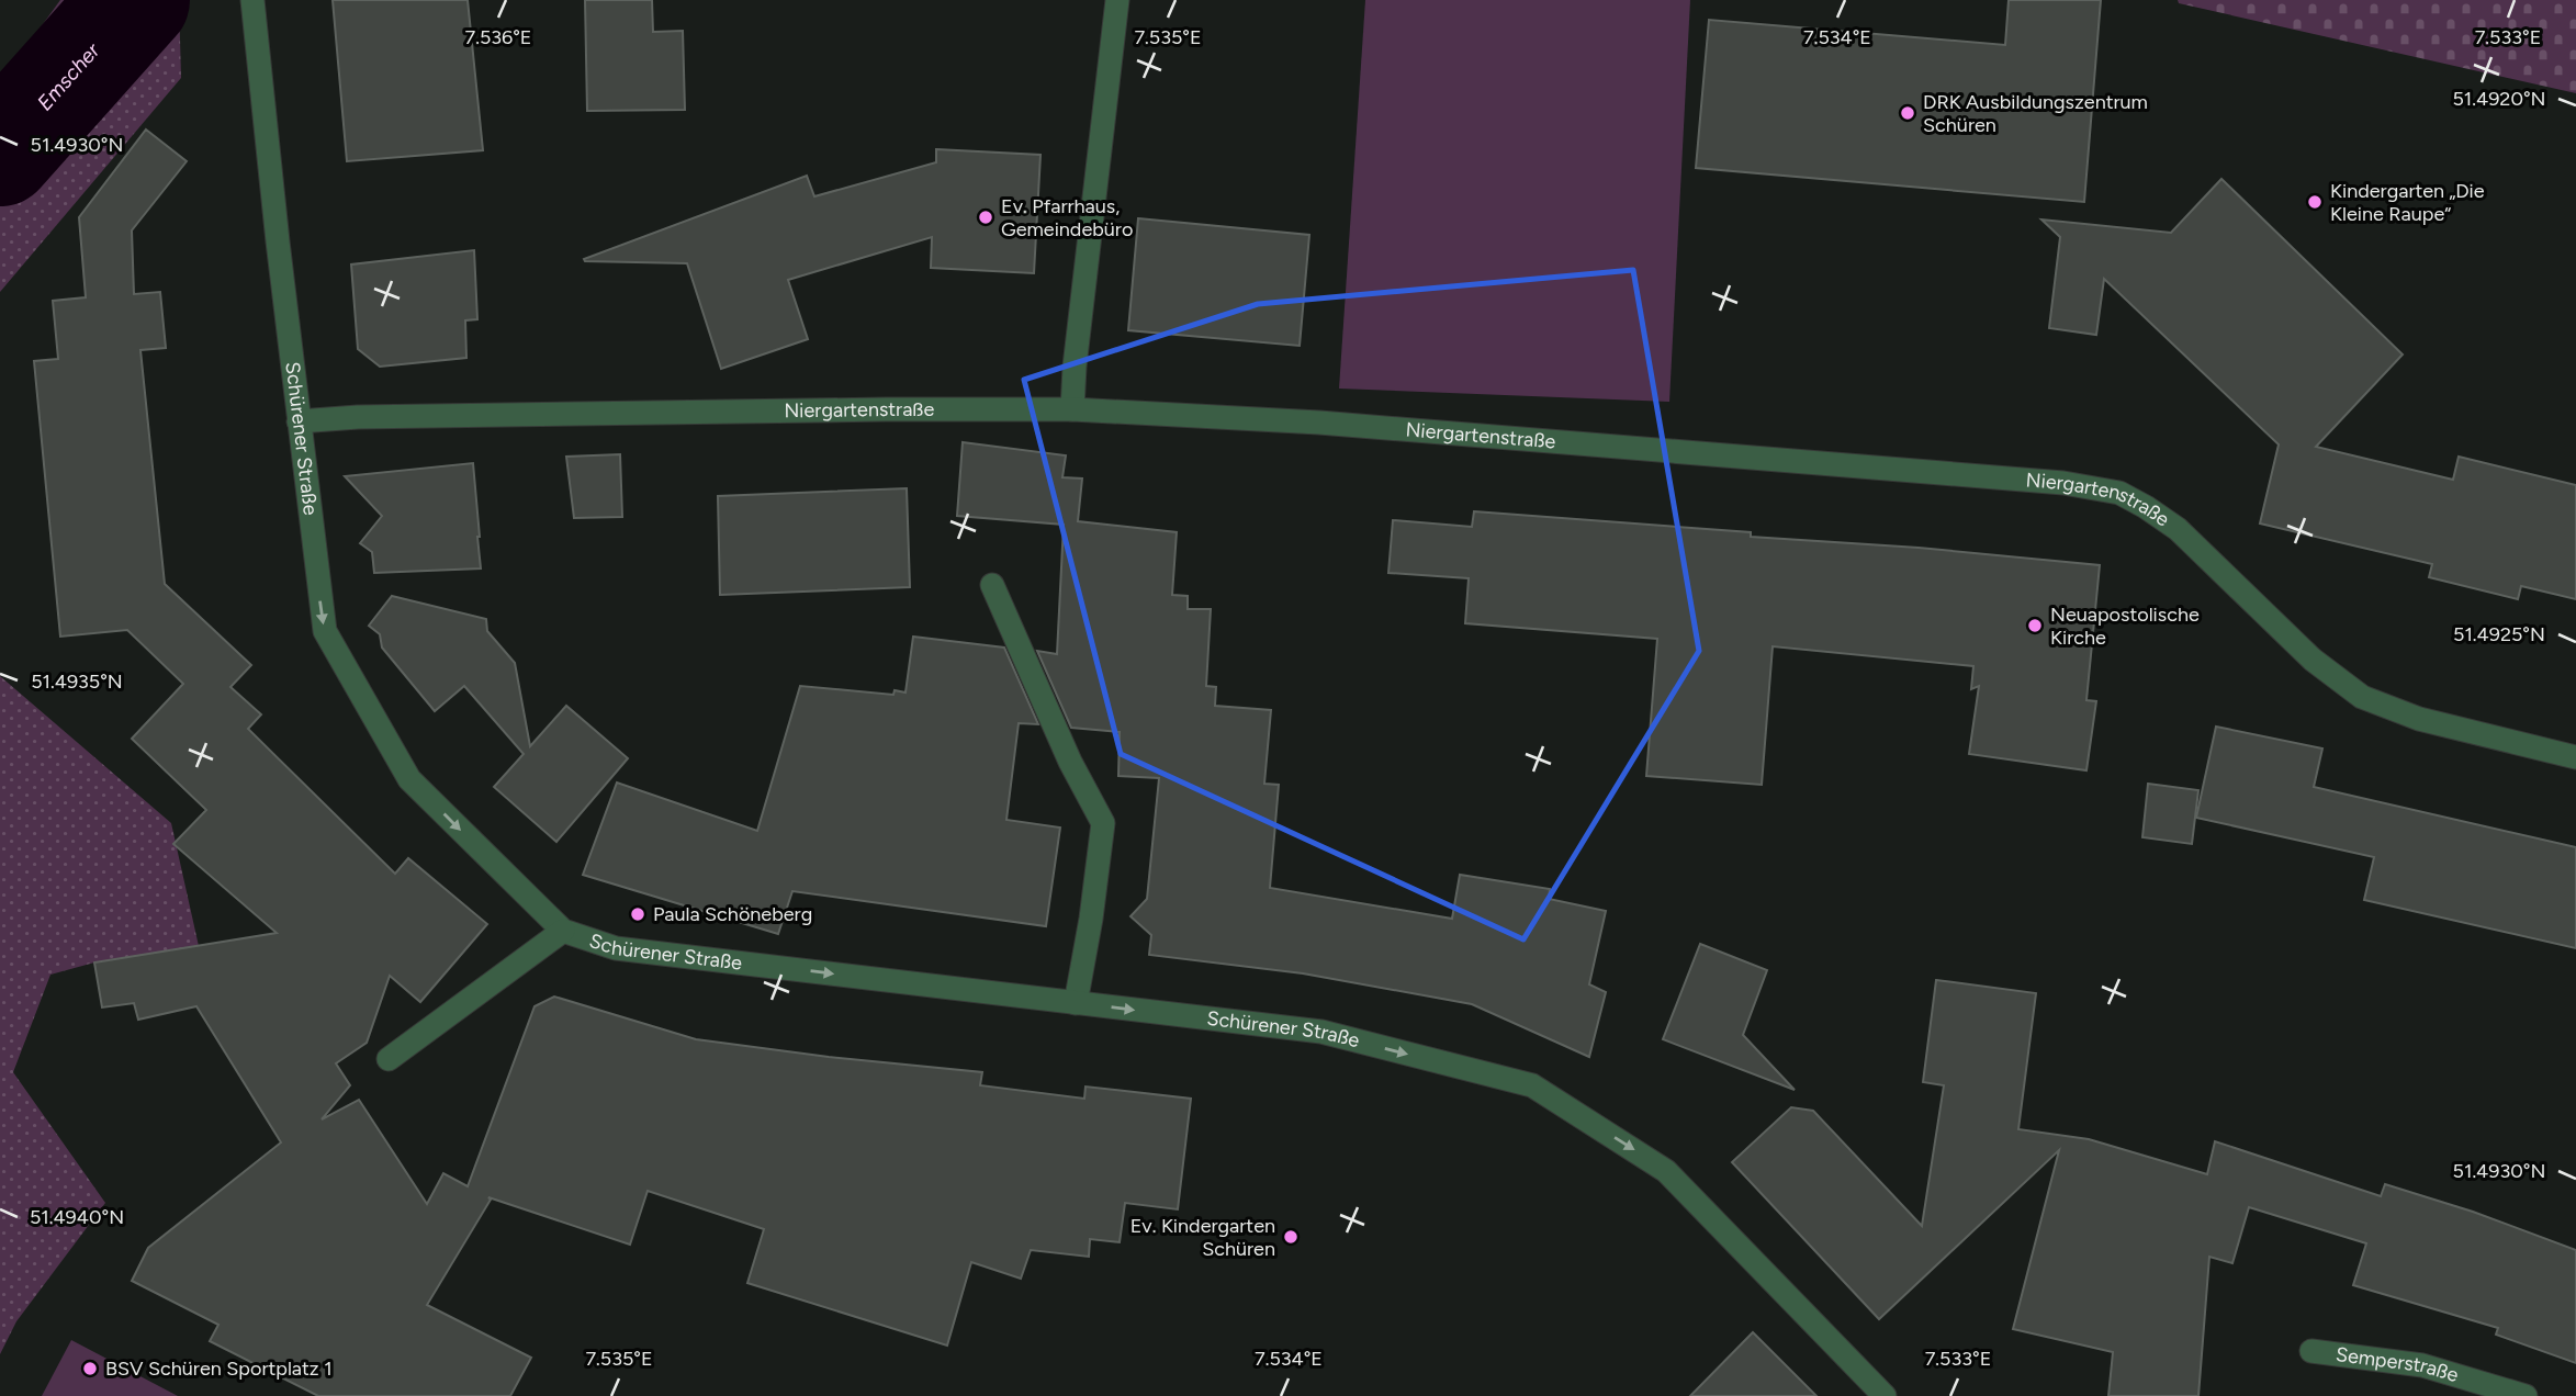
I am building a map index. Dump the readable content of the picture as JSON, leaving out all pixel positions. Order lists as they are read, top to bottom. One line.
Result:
{"streets":{"street":["Niergartenstraße","Schürener Straße","Semperstraße"]},"crossings":[["Niergartenstraße","Schürener Straße"]],"one_way":["Schürener Straße"],"water":["Emscher"],"places":["DRK Ausbildungszentrum Schüren","Kindergarten „Die Kleine Raupe“","Ev. Pfarrhaus, Gemeindebüro","Neuapostolische Kirche","Paula Schöneberg","Ev. Kindergarten Schüren","BSV Schüren Sportplatz 1"],"coordinates":["7.536°E","7.535°E","7.534°E","7.533°E","51.4920°N","51.4930°N","51.4925°N","51.4935°N","51.4940°N"]}
